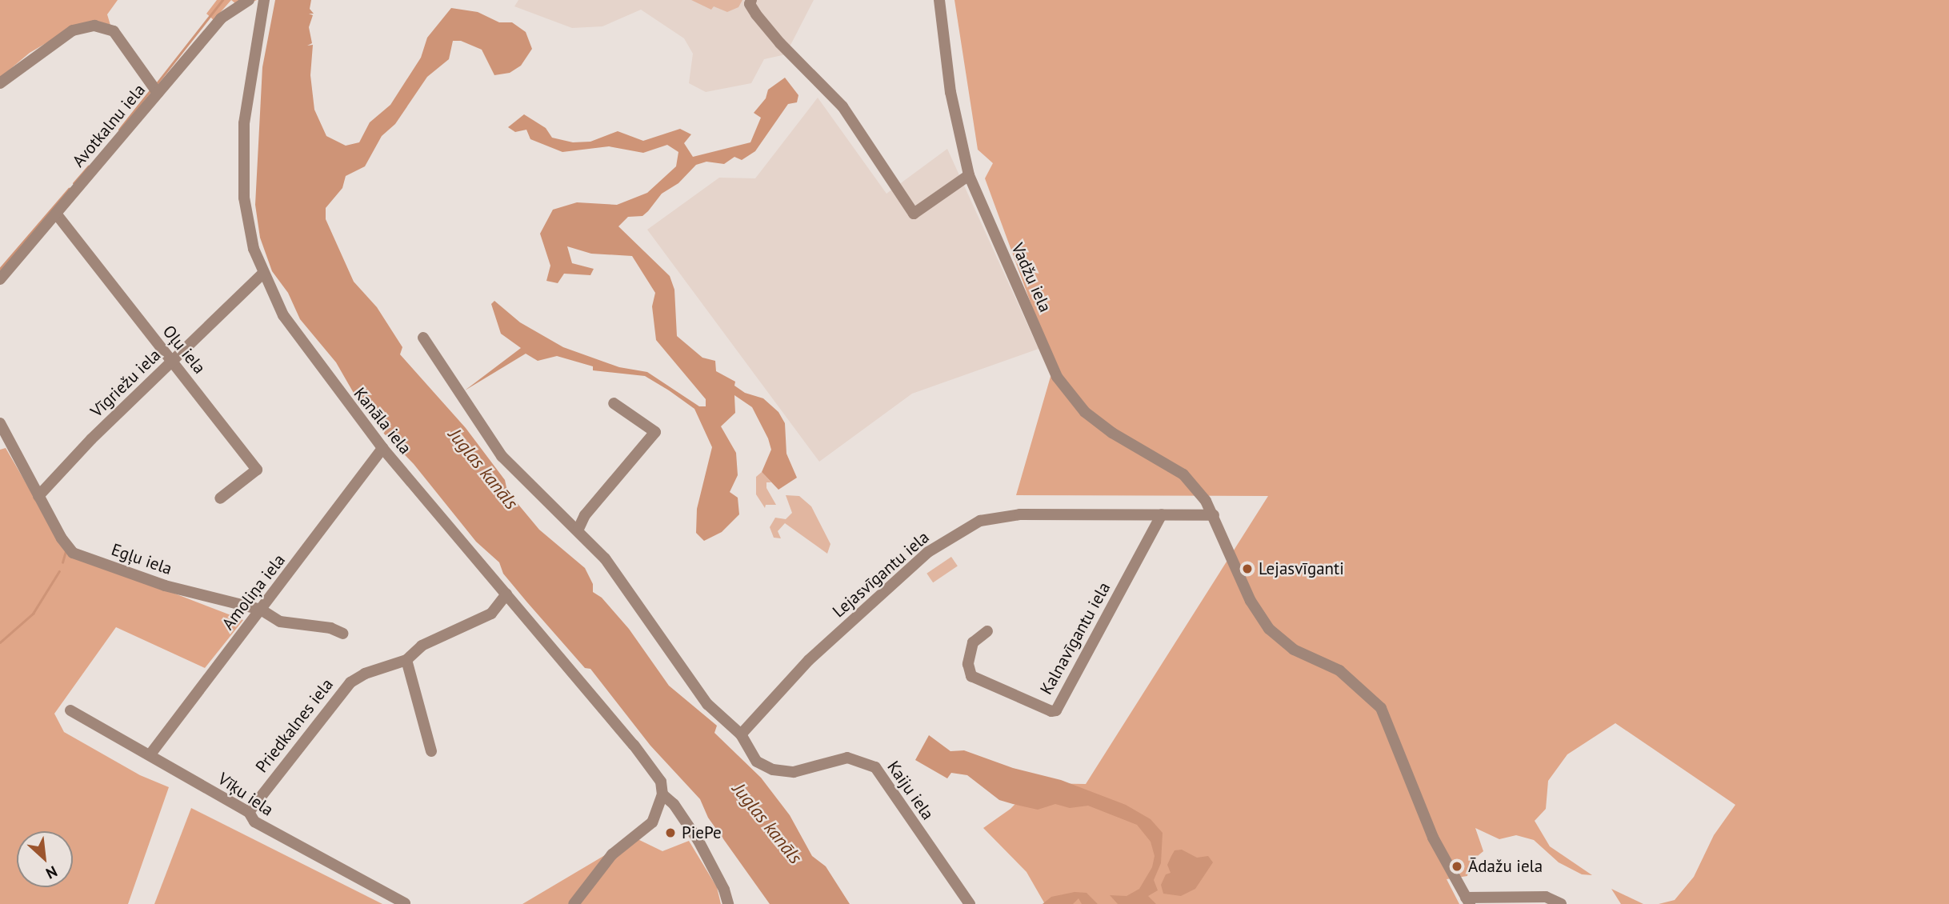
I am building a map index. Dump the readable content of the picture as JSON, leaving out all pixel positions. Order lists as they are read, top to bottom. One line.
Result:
{"streets":{"street":["Avotkalnu iela","Vadžu iela","Oļu iela","Vīgriežu iela","Kanāla iela","Egļu iela","Lejasvīgantu iela","Amoliņa iela","Kalnavīgantu iela","Priedkalnes iela","Kaiju iela","Vīķu iela"]},"crossings":[["Avotkalnu iela","Oļu iela"],["Vadžu iela","Lejasvīgantu iela"],["Oļu iela","Vīgriežu iela"],["Vīgriežu iela","Kanāla iela"],["Vīgriežu iela","Egļu iela"],["Kanāla iela","Amoliņa iela"],["Egļu iela","Amoliņa iela"],["Lejasvīgantu iela","Kalnavīgantu iela"],["Lejasvīgantu iela","Kaiju iela"],["Amoliņa iela","Vīķu iela"],["Priedkalnes iela","Vīķu iela"]],"water":["Juglas kanāls"],"places":["Lejasvīganti","PiePe","Ādažu iela"],"north":"bottom right"}
